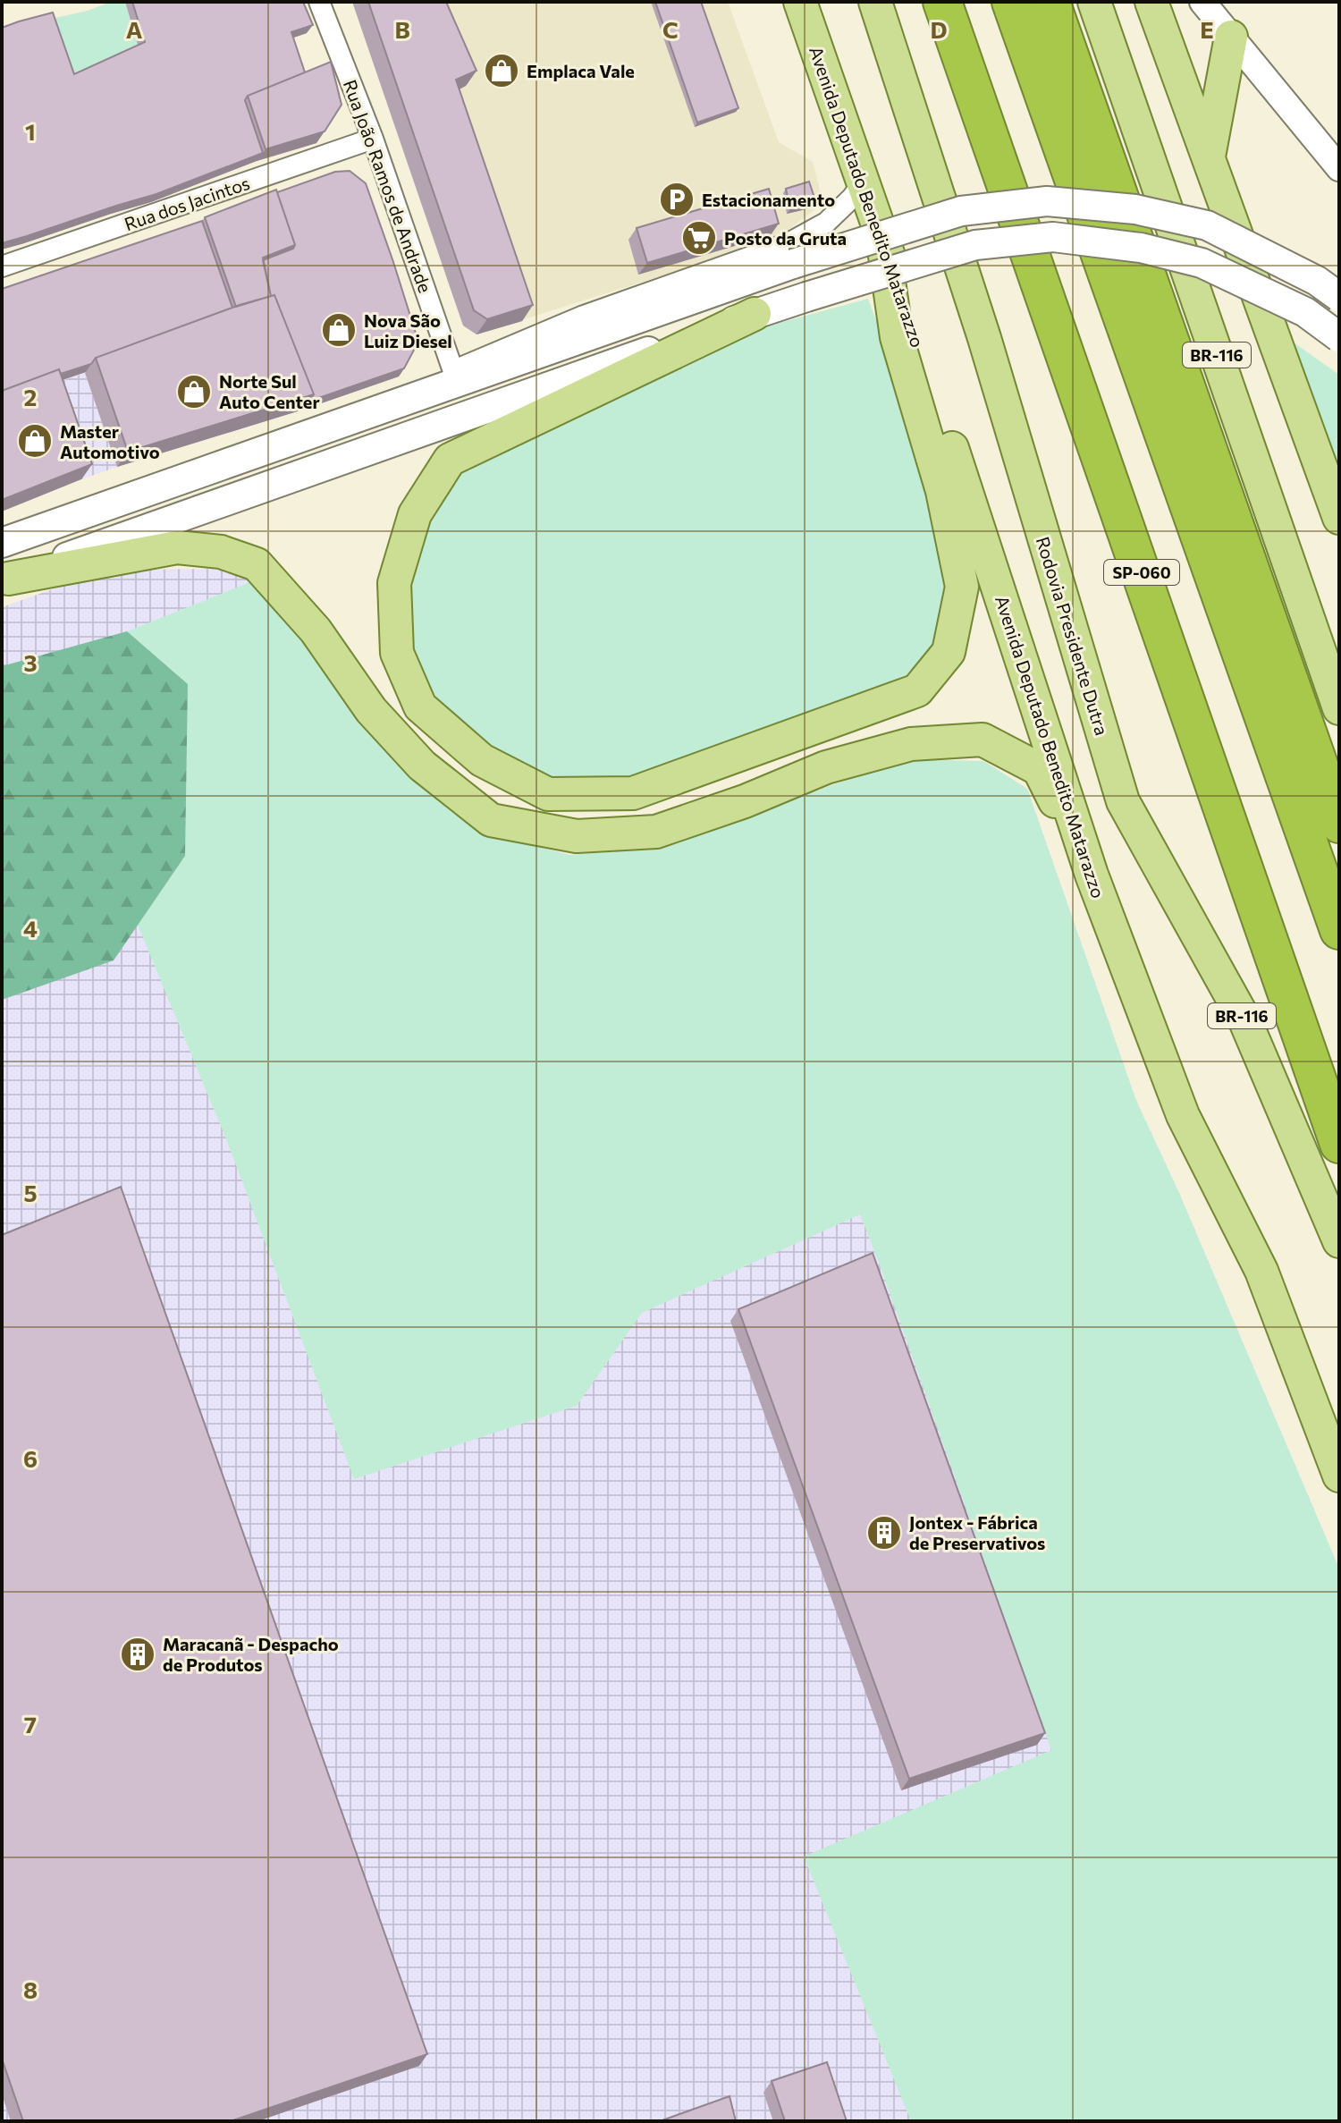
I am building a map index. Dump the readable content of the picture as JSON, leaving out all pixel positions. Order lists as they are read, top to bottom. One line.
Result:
{"streets":{"highway":["SP-060"],"main road":["Avenida Deputado Benedito Matarazzo","BR-116","Rodovia Presidente Dutra"],"street":["Rua João Ramos de Andrade","Rua dos Jacintos"]},"crossings":[["Rua João Ramos de Andrade","Rua dos Jacintos"]],"places":{"shop":["Emplaca Vale","Nova São Luiz Diesel","Norte Sul Auto Center","Master Automotivo"],"parking":["Estacionamento"],"supermarket":["Posto da Gruta"],"building":["Jontex - Fábrica de Preservativos","Maracanã - Despacho de Produtos"]},"grid":{"columns":["A","B","C","D","E"],"rows":["1","2","3","4","5","6","7","8"]}}
